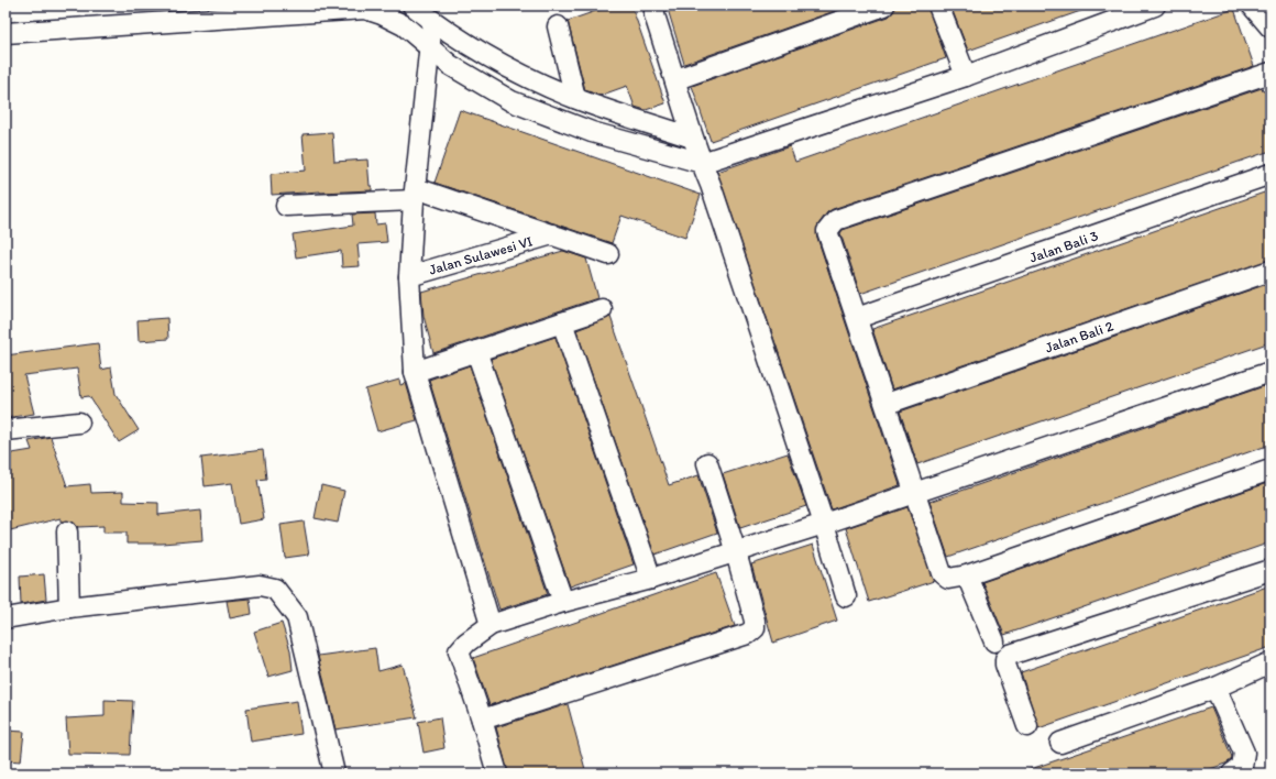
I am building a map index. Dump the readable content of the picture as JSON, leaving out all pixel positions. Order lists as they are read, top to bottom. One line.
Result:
{"streets":{"street":["Jalan Bali 3","Jalan Sulawesi VI","Jalan Bali 2"]}}
